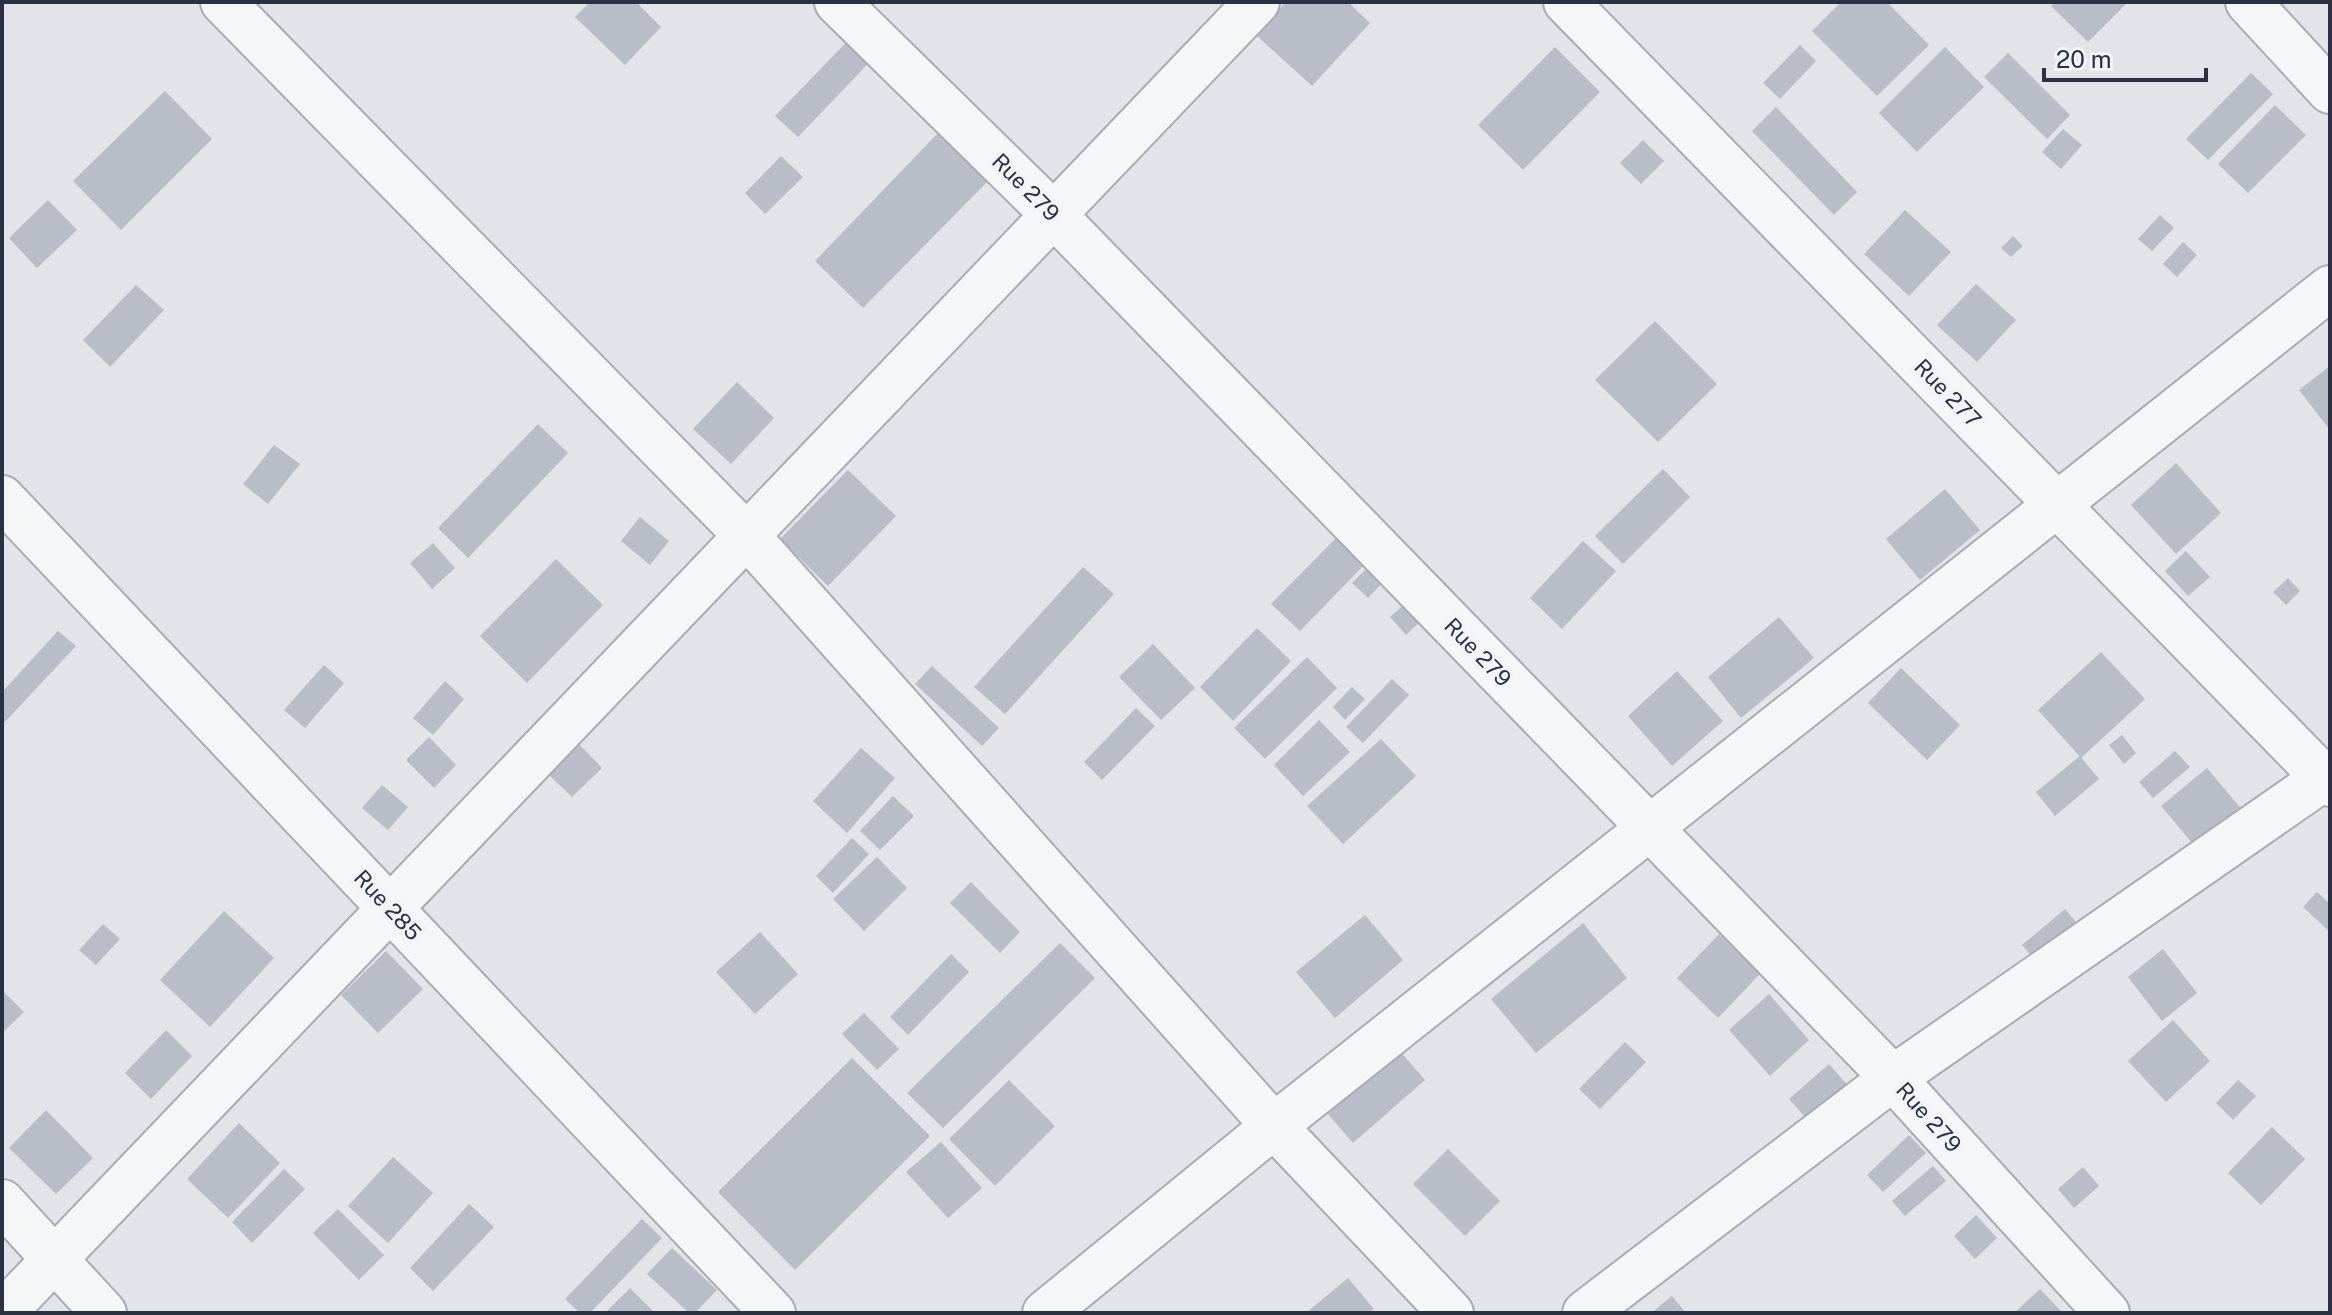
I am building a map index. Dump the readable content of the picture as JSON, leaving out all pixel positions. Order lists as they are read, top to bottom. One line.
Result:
{"streets":{"street":["Rue 279","Rue 277","Rue 285"]},"scale_bar":"20 m"}
